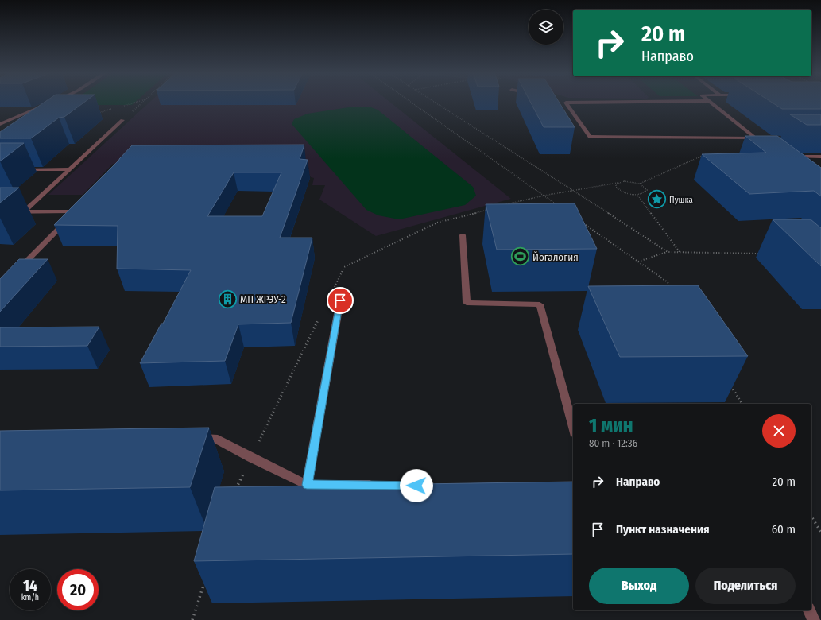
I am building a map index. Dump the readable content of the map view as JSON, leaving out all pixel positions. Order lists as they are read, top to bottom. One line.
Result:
{"places":{"place":["Пушка"],"sports":["Йогалогия"],"building":["МП ЖРЭУ-2"]},"page":{"turn":["20 m","Направо"],"heading":["1 мин","80 m · 12:36"],"list":[{"name":"Направо","value":"20 m"},{"name":"Пункт назначения","value":"60 m"}],"buttons":["Выход","Поделиться"],"speed":"14 km/h","limit":"20"}}
